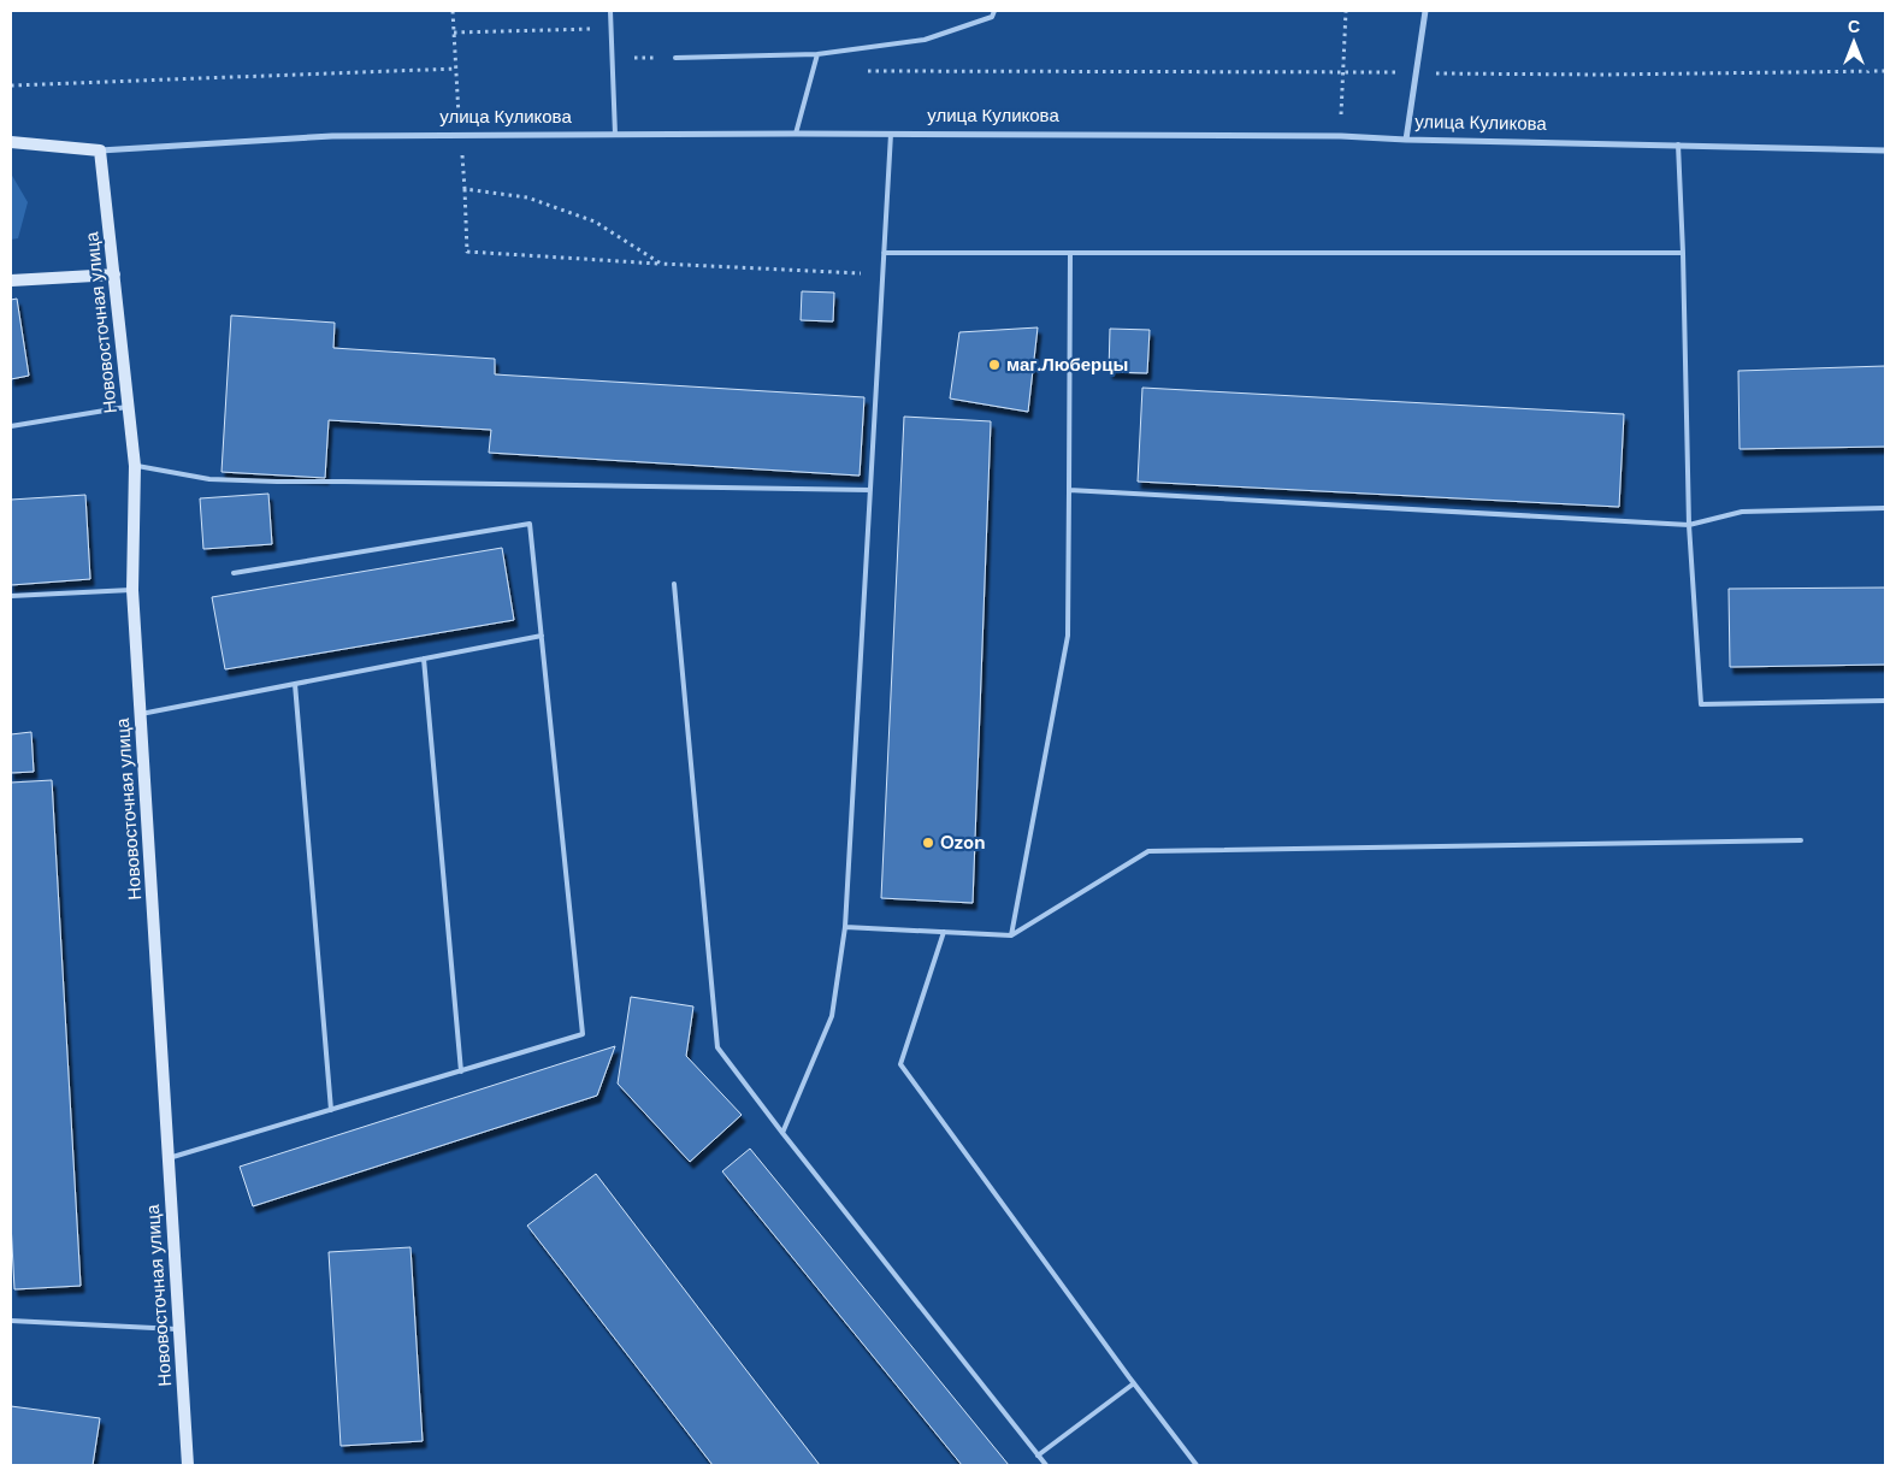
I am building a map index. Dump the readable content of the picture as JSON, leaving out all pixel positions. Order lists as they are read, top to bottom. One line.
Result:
{"streets":{"main road":["Нововосточная улица"],"street":["улица Куликова"]},"crossings":[["улица Куликова","Нововосточная улица"]],"places":["маг.Люберцы","Ozon"],"north":"top"}
